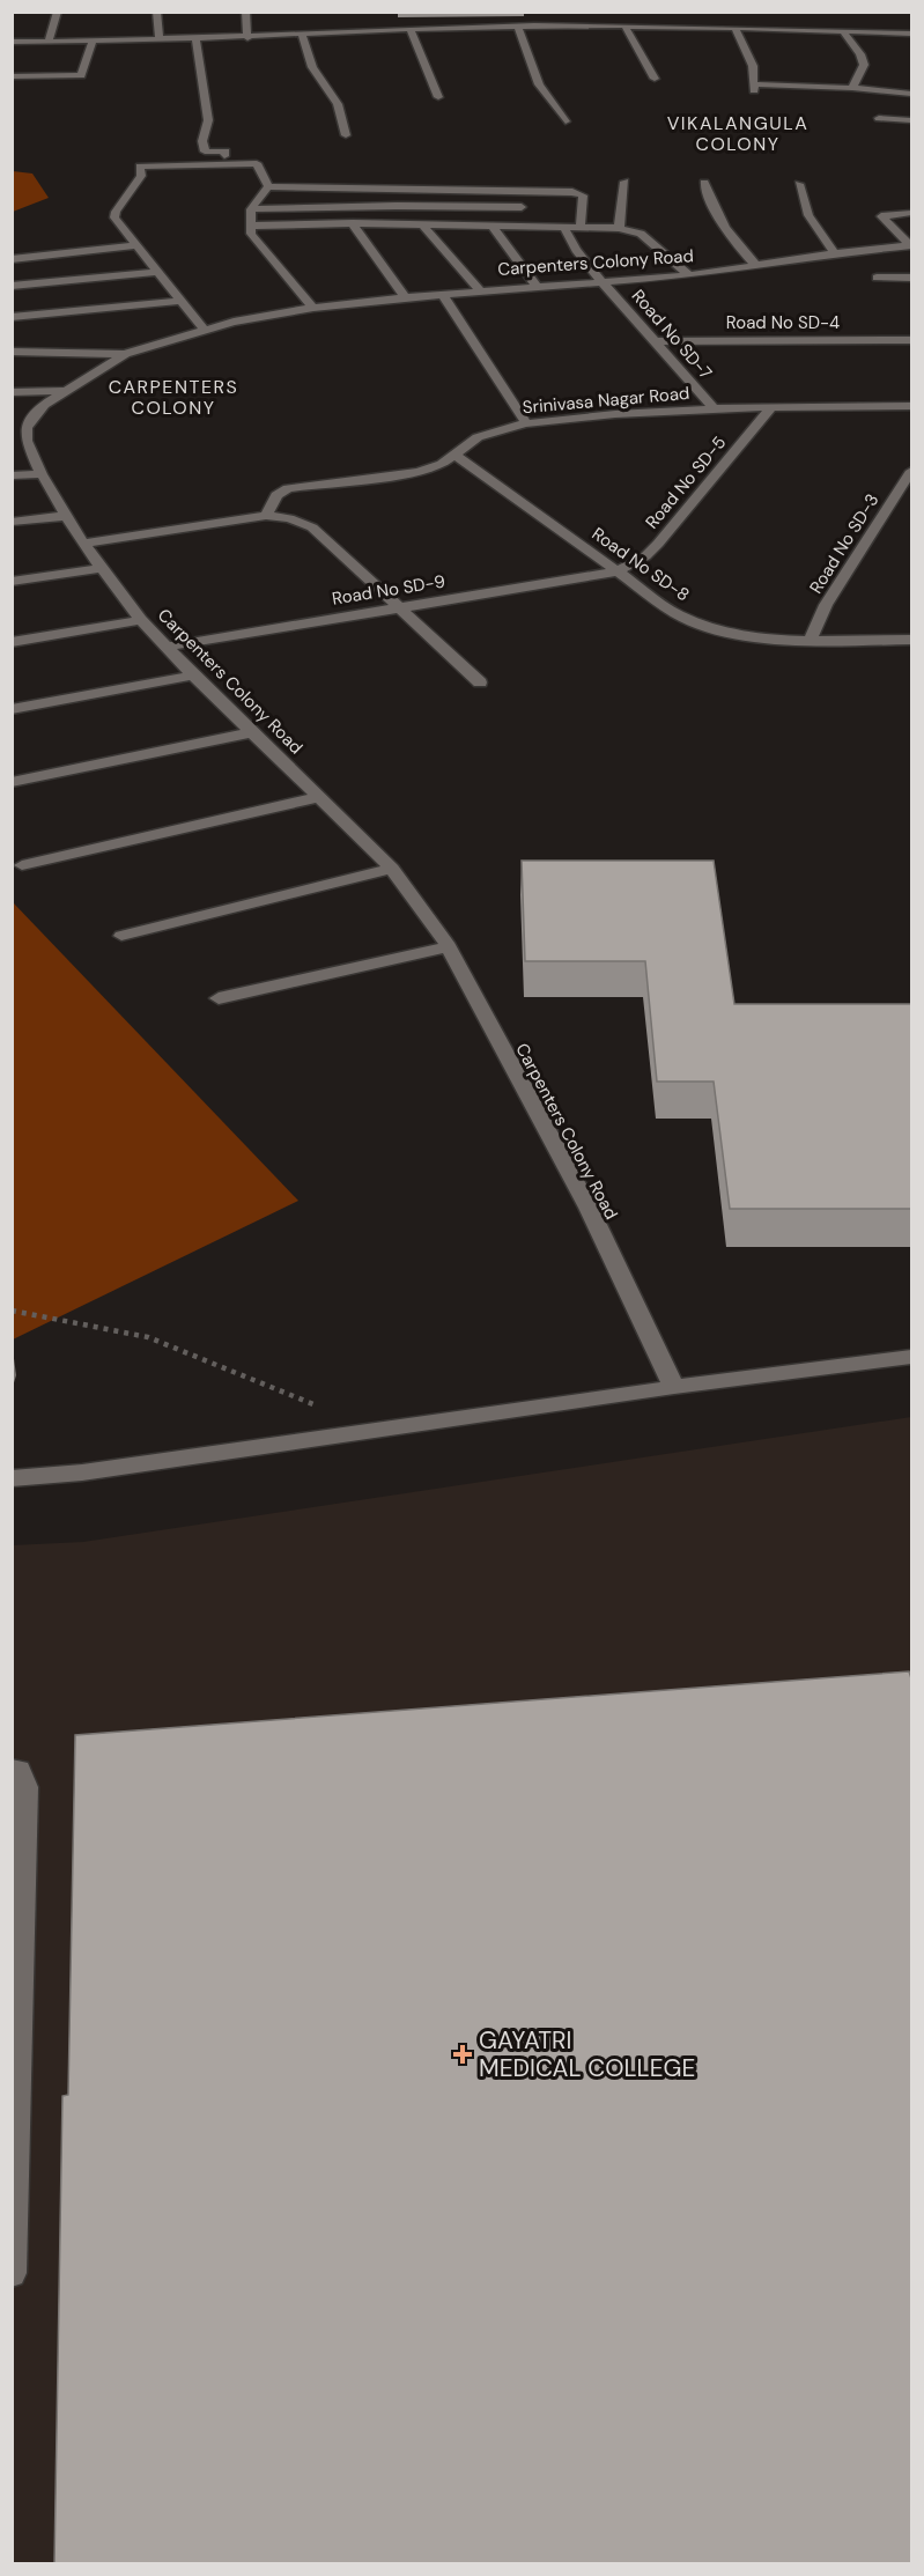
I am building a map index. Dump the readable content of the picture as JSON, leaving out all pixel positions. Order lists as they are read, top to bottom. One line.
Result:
{"streets":{"street":["Carpenters Colony Road","Road No SD-4","Road No SD-7","Srinivasa Nagar Road","Road No SD-5","Road No SD-3","Road No SD-8","Road No SD-9"]},"crossings":[["Carpenters Colony Road","Road No SD-7"],["Carpenters Colony Road","Road No SD-9"],["Road No SD-4","Road No SD-7"],["Road No SD-7","Srinivasa Nagar Road"],["Srinivasa Nagar Road","Road No SD-5"],["Srinivasa Nagar Road","Road No SD-8"],["Road No SD-5","Road No SD-8"],["Road No SD-5","Road No SD-9"],["Road No SD-3","Road No SD-8"],["Road No SD-8","Road No SD-9"]],"districts":["VIKALANGULA COLONY","CARPENTERS COLONY"],"places":{"health":["GAYATRI MEDICAL COLLEGE"]}}
